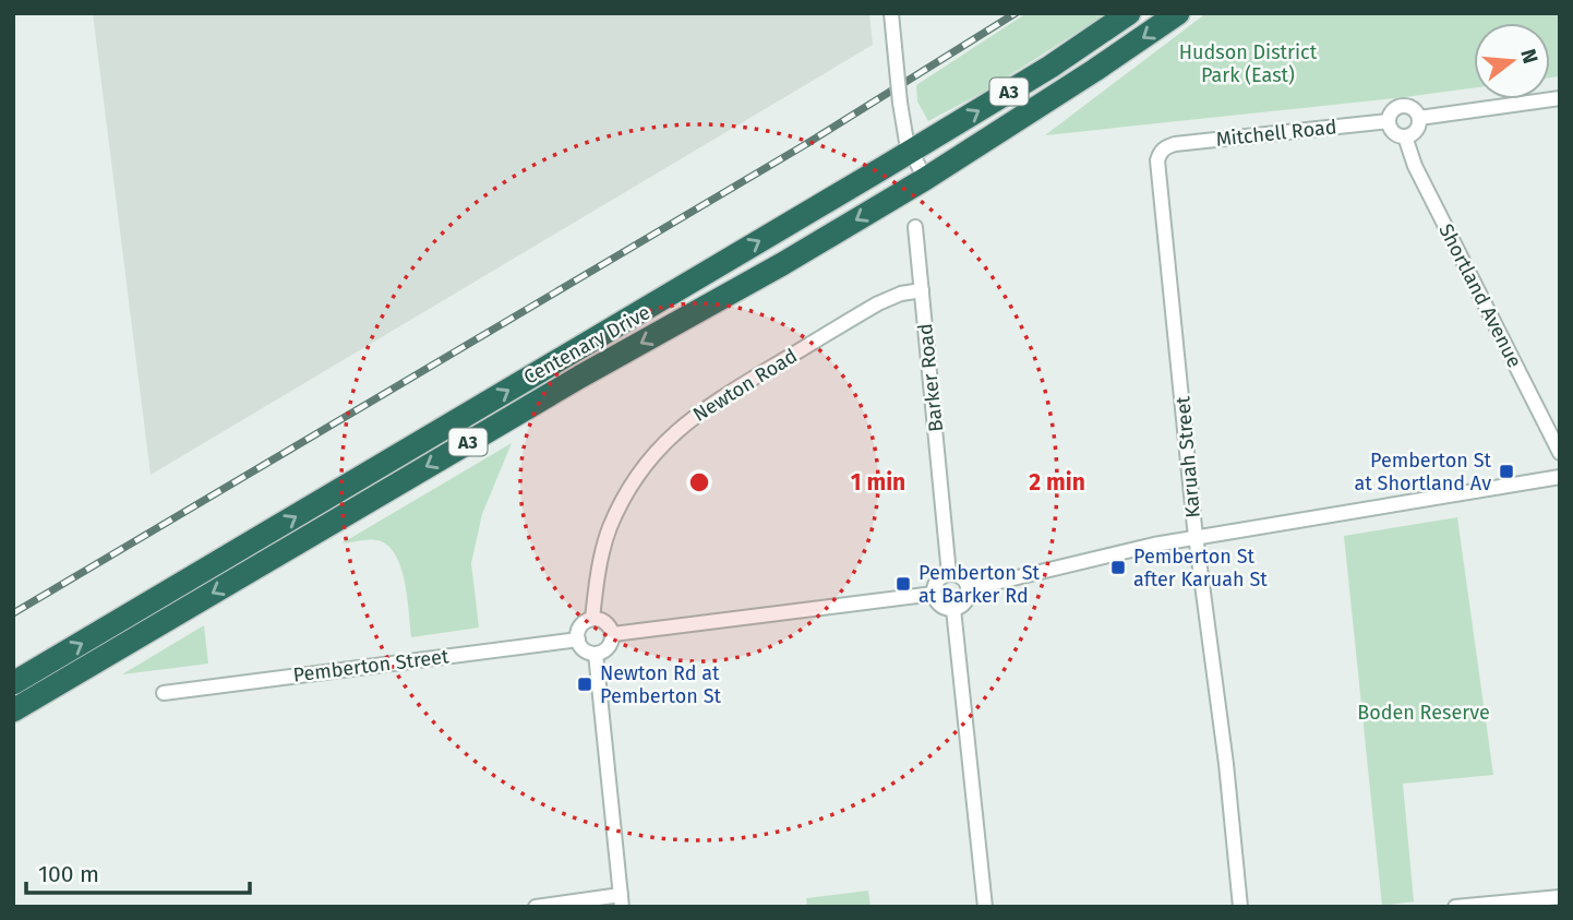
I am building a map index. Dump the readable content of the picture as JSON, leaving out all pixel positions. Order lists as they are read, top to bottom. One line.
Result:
{"streets":{"highway":["A3","Centenary Drive"],"street":["Mitchell Road","Shortland Avenue","Barker Road","Newton Road","Karuah Street","Pemberton Street"]},"crossings":[["Mitchell Road","Shortland Avenue"],["Mitchell Road","Karuah Street"],["Barker Road","Newton Road"],["Newton Road","Pemberton Street"]],"parks":["Hudson District Park (East)","Boden Reserve"],"places":{"transit":["Pemberton St at Shortland Av","Pemberton St after Karuah St","Pemberton St at Barker Rd","Newton Rd at Pemberton St"]},"scale_bar":"100 m","north":"right","rings":["1 min","2 min"]}
